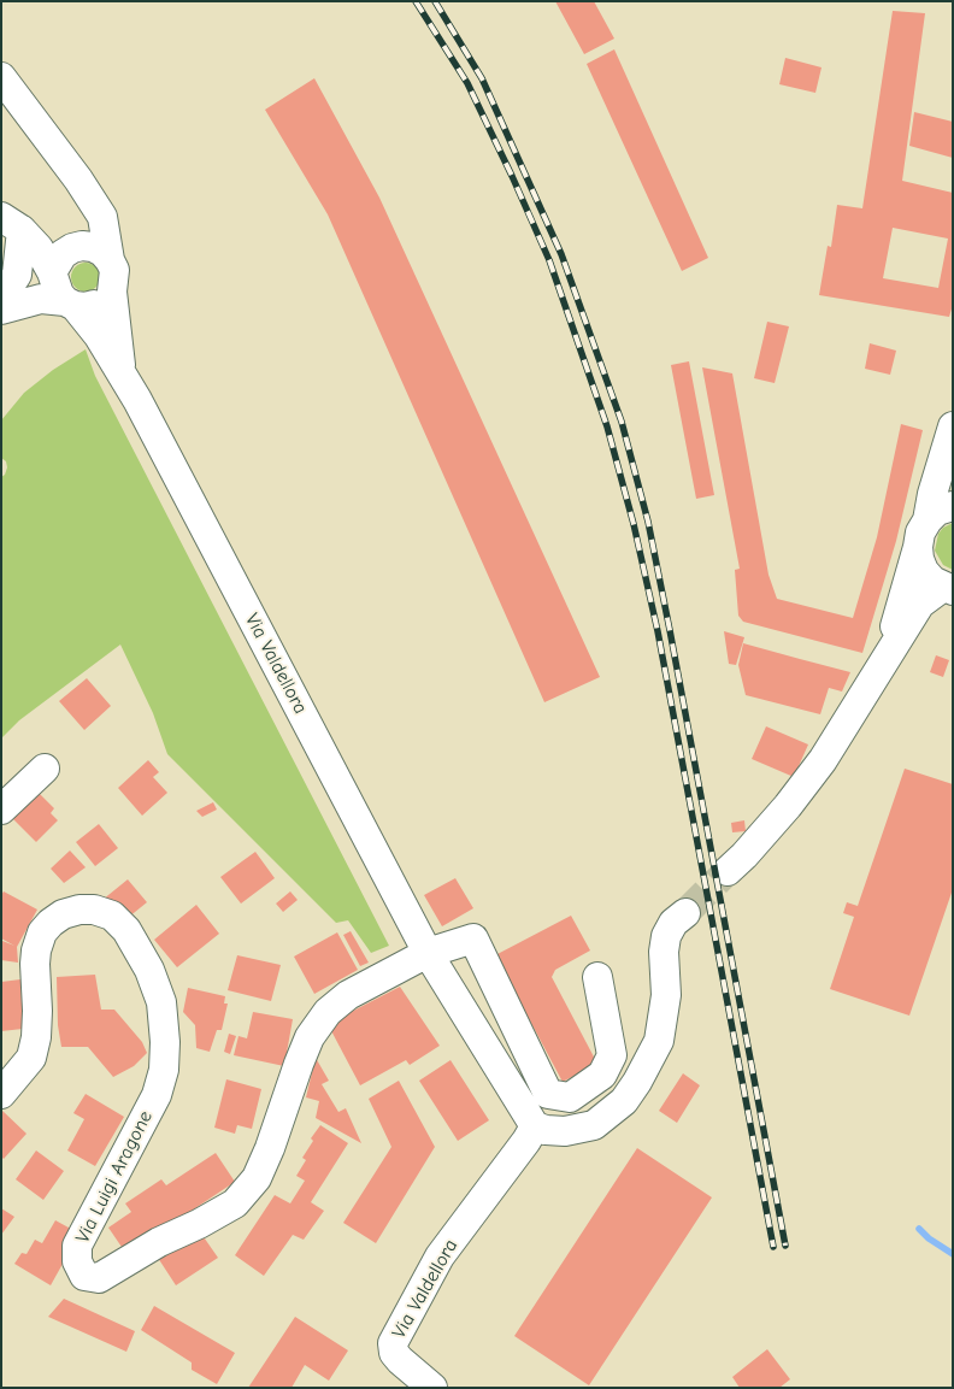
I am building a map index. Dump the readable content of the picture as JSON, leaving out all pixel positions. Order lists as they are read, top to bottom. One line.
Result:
{"streets":{"street":["Via Valdellora","Via Luigi Aragone"]},"crossings":[["Via Valdellora","Via Luigi Aragone"]]}
